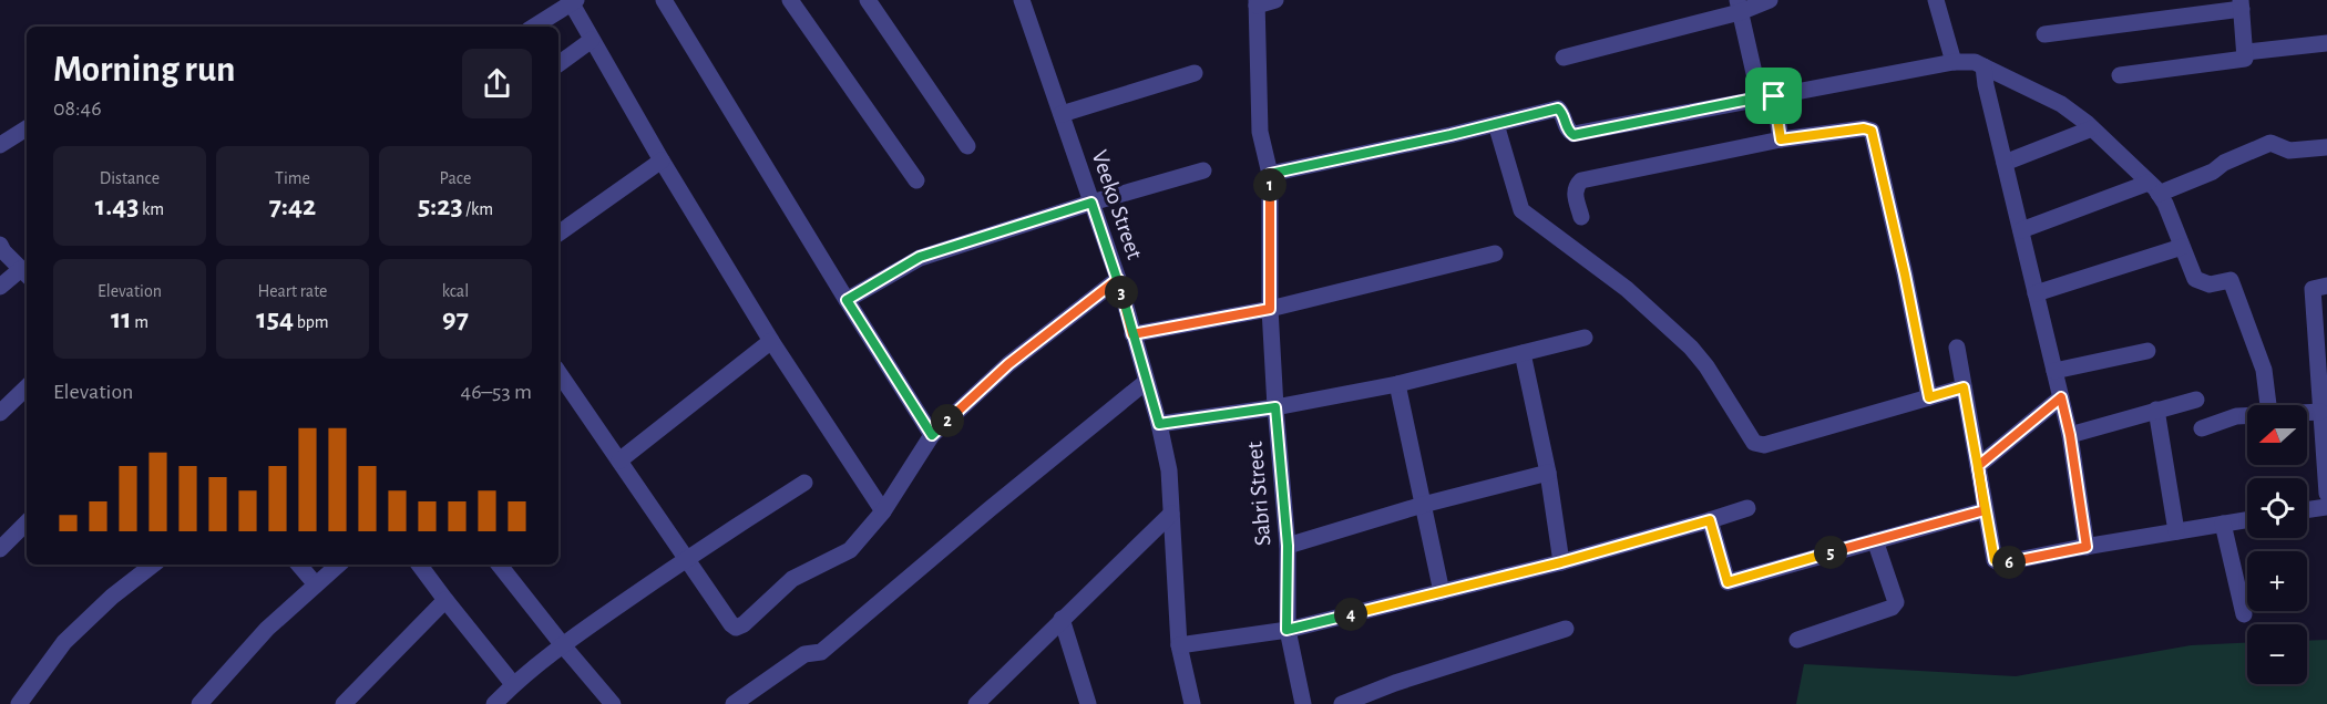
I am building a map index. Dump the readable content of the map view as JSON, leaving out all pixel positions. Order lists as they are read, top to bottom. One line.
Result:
{"streets":{"street":["Veeko Street","Sabri Street"]},"north":"left","page":{"heading":["Morning run","08:46"],"stats":[["Distance","1.43 km"],["Time","7:42"],["Pace","5:23 /km"],["Elevation","11 m"],["Heart rate","154 bpm"],["kcal","97"]],"pins":["1","3","2","5","6","4"],"chart":["Elevation","46–53 m"],"map_buttons":["+","−"]}}
